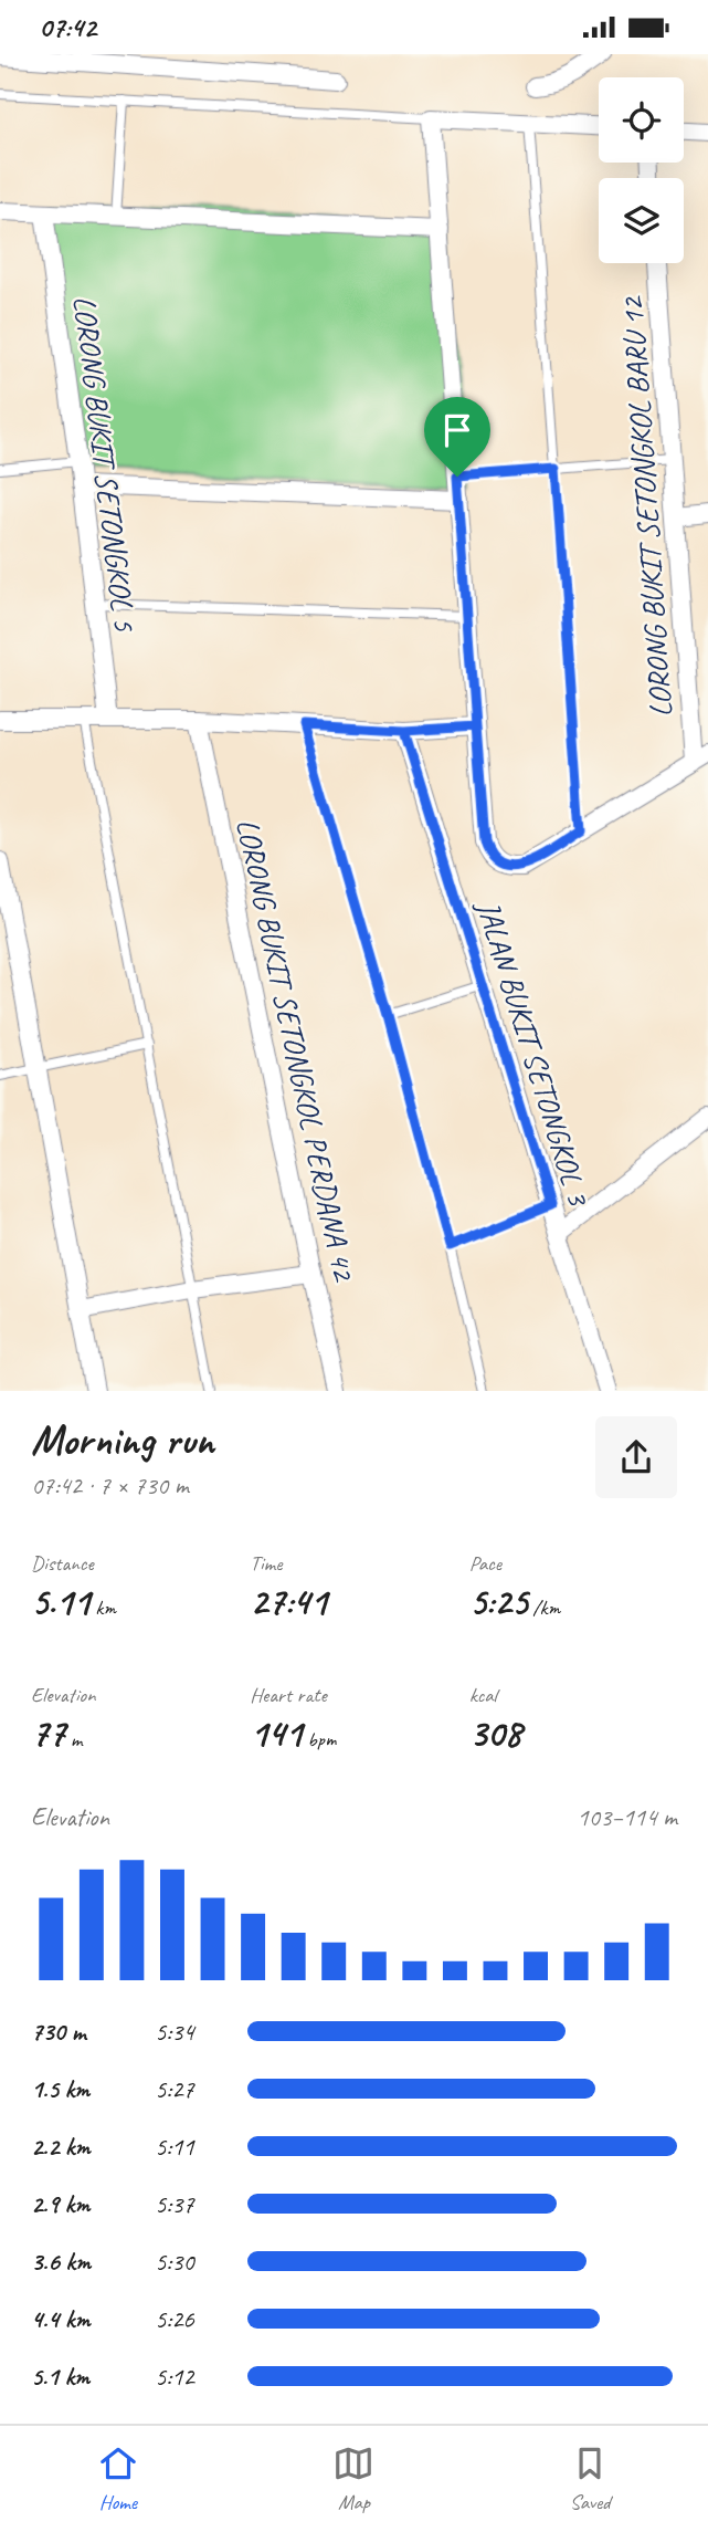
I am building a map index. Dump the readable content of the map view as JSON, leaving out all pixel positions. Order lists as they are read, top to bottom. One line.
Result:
{"streets":{"street":["LORONG BUKIT SETONGKOL 5","LORONG BUKIT SETONGKOL BARU 12","LORONG BUKIT SETONGKOL PERDANA 42","JALAN BUKIT SETONGKOL 3"]},"page":{"status":"07:42","heading":["Morning run","07:42 · 7 × 730 m"],"stats":[["Distance","5.11 km"],["Time","27:41"],["Pace","5:25 /km"],["Elevation","77 m"],["Heart rate","141 bpm"],["kcal","308"]],"chart":["Elevation","103–114 m"],"list":[{"name":"730 m","note":"5:34"},{"name":"1.5 km","note":"5:27"},{"name":"2.2 km","note":"5:11"},{"name":"2.9 km","note":"5:37"},{"name":"3.6 km","note":"5:30"},{"name":"4.4 km","note":"5:26"},{"name":"5.1 km","note":"5:12"}],"tabs":["Home","Map","Saved"]}}
